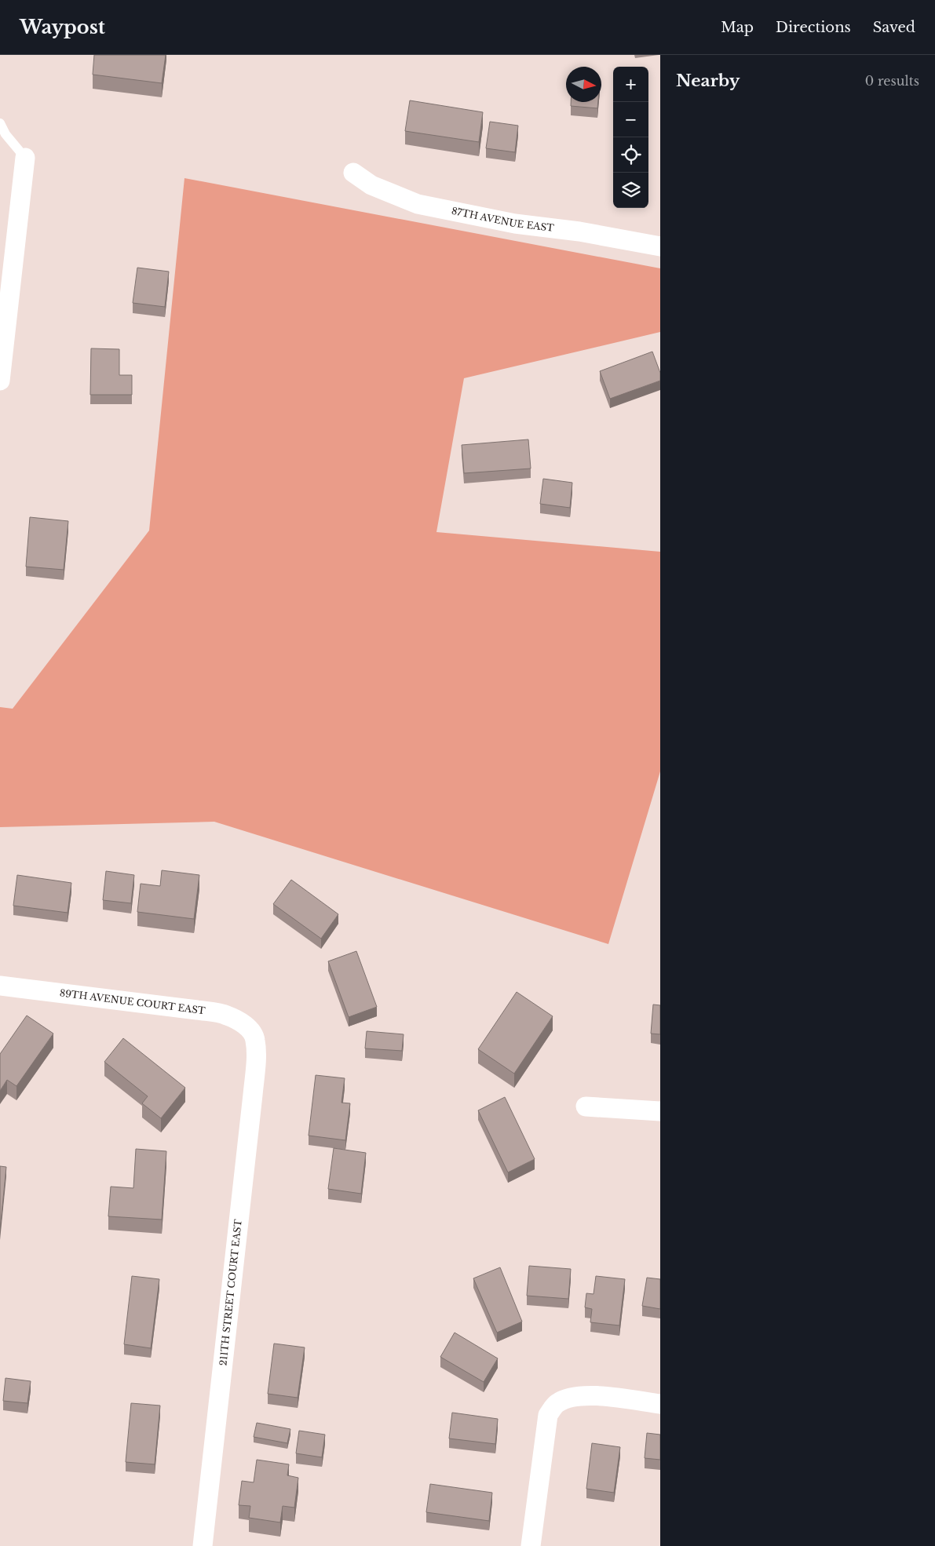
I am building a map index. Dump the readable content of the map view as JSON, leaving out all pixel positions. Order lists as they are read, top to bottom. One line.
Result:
{"streets":{"street":["87TH AVENUE EAST","89TH AVENUE COURT EAST","211TH STREET COURT EAST"]},"crossings":[["89TH AVENUE COURT EAST","211TH STREET COURT EAST"]],"north":"right","page":{"header":"Waypost","nav":["Map","Directions","Saved"],"heading":["Nearby","0 results"],"map_buttons":["+","−"]}}
